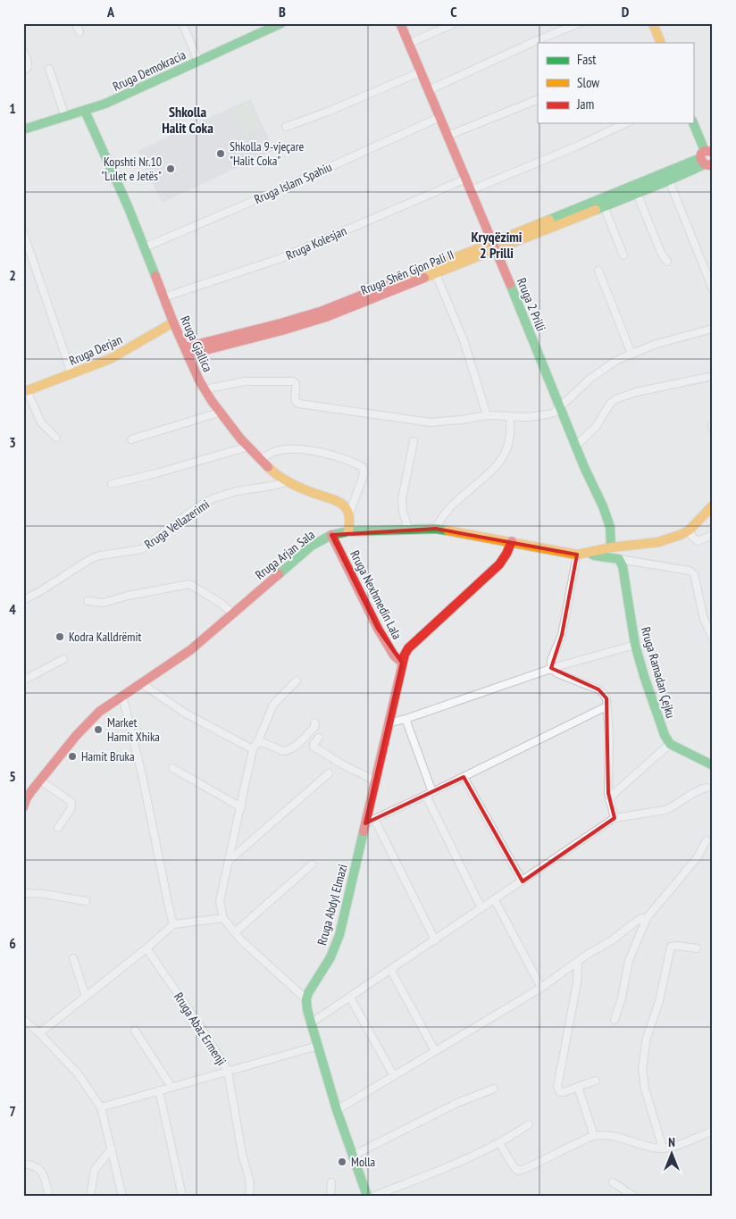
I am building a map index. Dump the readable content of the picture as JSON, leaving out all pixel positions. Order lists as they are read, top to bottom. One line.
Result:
{"streets":{"street":["Rruga Demokracia","Rruga Islam Spahiu","Rruga Kolesjan","Rruga Shën Gjon Pali II","Rruga 2 Prilli","Rruga Gjallica","Rruga Derjan","Rruga Vellazerimi","Rruga Arjan Sala","Rruga Nexhmedin Lala","Rruga Ramadan Çejku","Rruga Abdyl Elmazi","Rruga Abaz Ermenji"]},"crossings":[["Rruga Demokracia","Rruga Gjallica"],["Rruga Islam Spahiu","Rruga 2 Prilli"],["Rruga Islam Spahiu","Rruga Gjallica"],["Rruga Kolesjan","Rruga 2 Prilli"],["Rruga Kolesjan","Rruga Gjallica"],["Rruga Shën Gjon Pali II","Rruga 2 Prilli"],["Rruga Shën Gjon Pali II","Rruga Gjallica"],["Rruga 2 Prilli","Rruga Arjan Sala"],["Rruga Gjallica","Rruga Derjan"],["Rruga Gjallica","Rruga Vellazerimi"],["Rruga Arjan Sala","Rruga Nexhmedin Lala"],["Rruga Arjan Sala","Rruga Abdyl Elmazi"],["Rruga Nexhmedin Lala","Rruga Abdyl Elmazi"]],"districts":["Shkolla Halit Coka","Kryqëzimi 2 Prilli"],"places":["Shkolla 9-vjeçare \"Halit Coka\"","Kopshti Nr.10 \"Lulet e Jetës\"","Kodra Kalldrëmit","Market Hamit Xhika","Hamit Bruka","Molla"],"legend":["Fast","Slow","Jam"],"north":"top","grid":{"columns":["A","B","C","D"],"rows":["1","2","3","4","5","6","7"]}}
